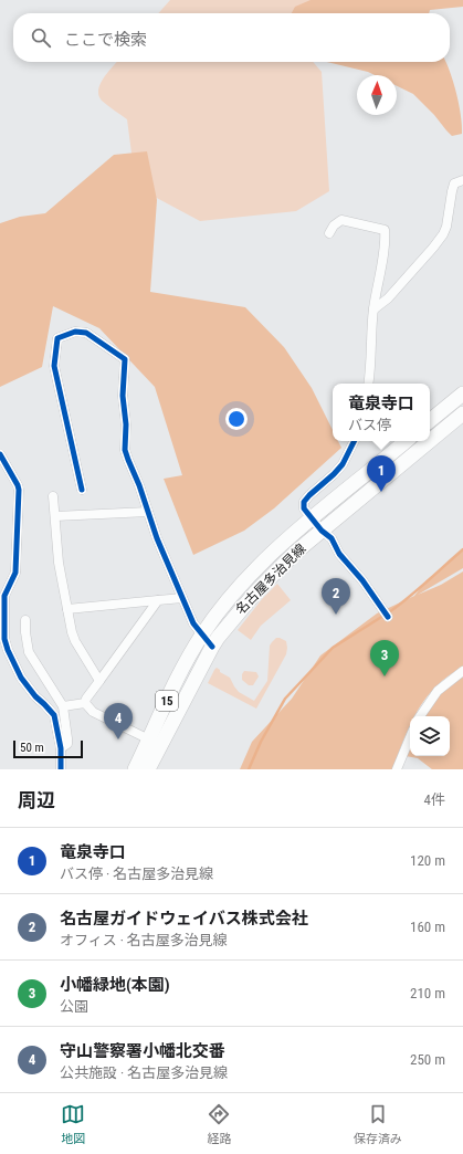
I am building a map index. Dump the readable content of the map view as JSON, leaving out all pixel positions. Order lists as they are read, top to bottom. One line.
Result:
{"streets":{"main road":["名古屋多治見線","15"]},"scale_bar":"50 m","north":"top","page":{"search":"ここで検索","popup":["竜泉寺口","バス停"],"pins":["1","2","3","4"],"scale":"50 m","heading":["周辺","4件"],"list":[{"mark":"1","name":"竜泉寺口","note":"バス停 · 名古屋多治見線","value":"120 m"},{"mark":"2","name":"名古屋ガイドウェイバス株式会社","note":"オフィス · 名古屋多治見線","value":"160 m"},{"mark":"3","name":"小幡緑地(本園)","note":"公園","value":"210 m"},{"mark":"4","name":"守山警察署小幡北交番","note":"公共施設 · 名古屋多治見線","value":"250 m"}],"nav":["地図","経路","保存済み"]}}
